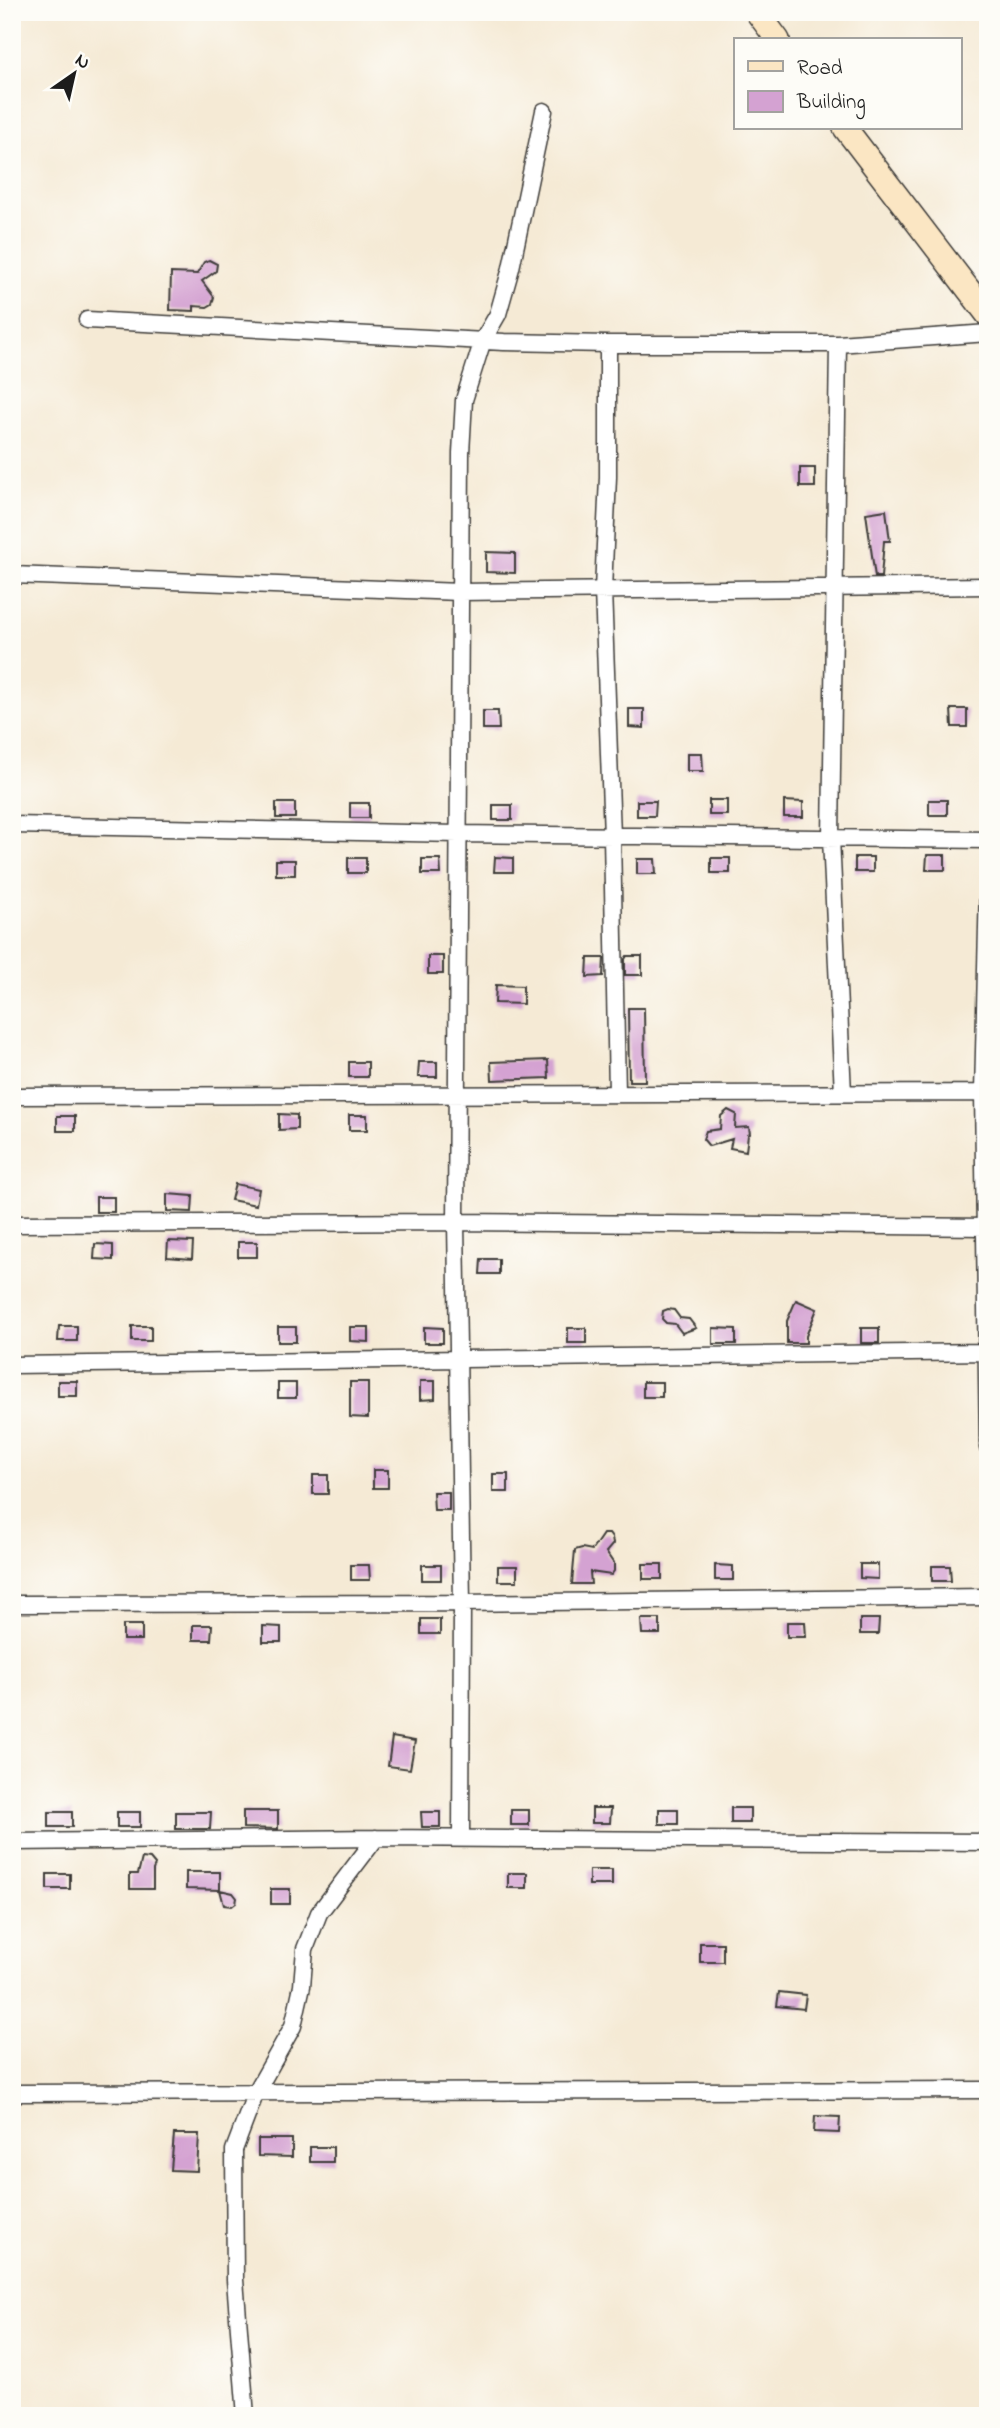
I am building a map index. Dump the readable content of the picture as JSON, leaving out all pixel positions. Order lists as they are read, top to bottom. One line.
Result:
{"legend":["Road","Building"],"north":"top right"}
